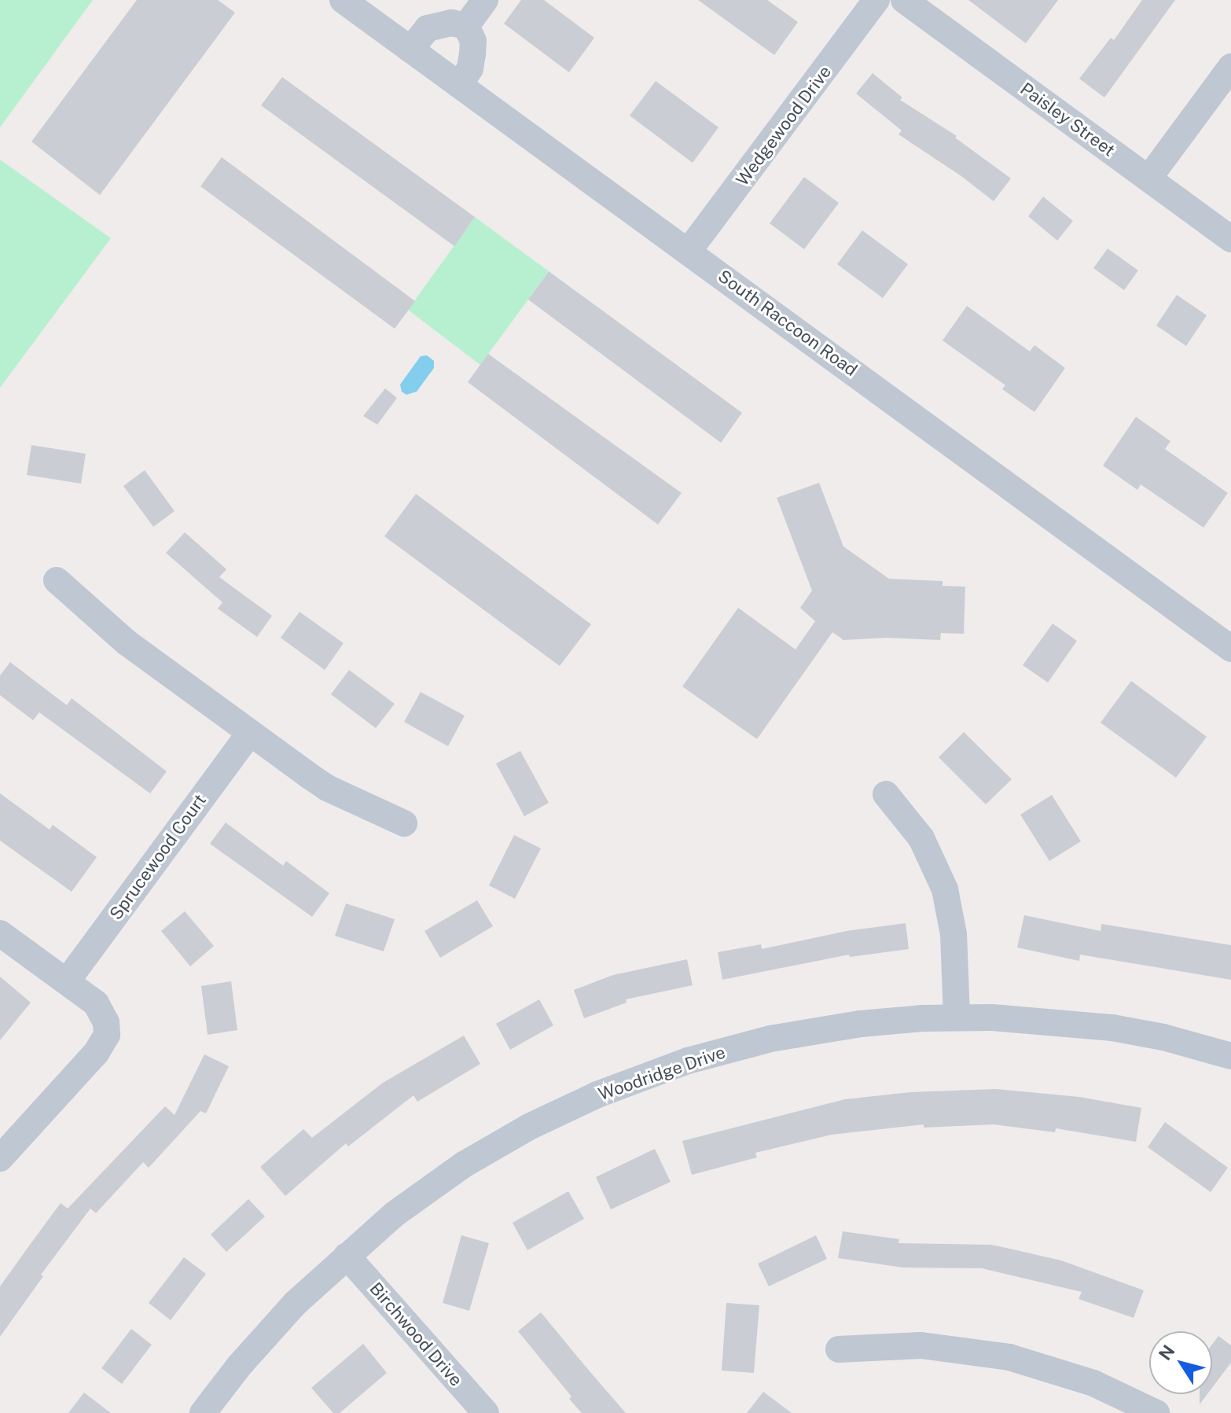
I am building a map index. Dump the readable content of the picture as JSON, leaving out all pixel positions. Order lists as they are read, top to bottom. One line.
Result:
{"streets":{"street":["Paisley Street","Wedgewood Drive","South Raccoon Road","Sprucewood Court","Woodridge Drive","Birchwood Drive"]},"crossings":[["Wedgewood Drive","South Raccoon Road"],["Woodridge Drive","Birchwood Drive"]],"north":"top left"}
